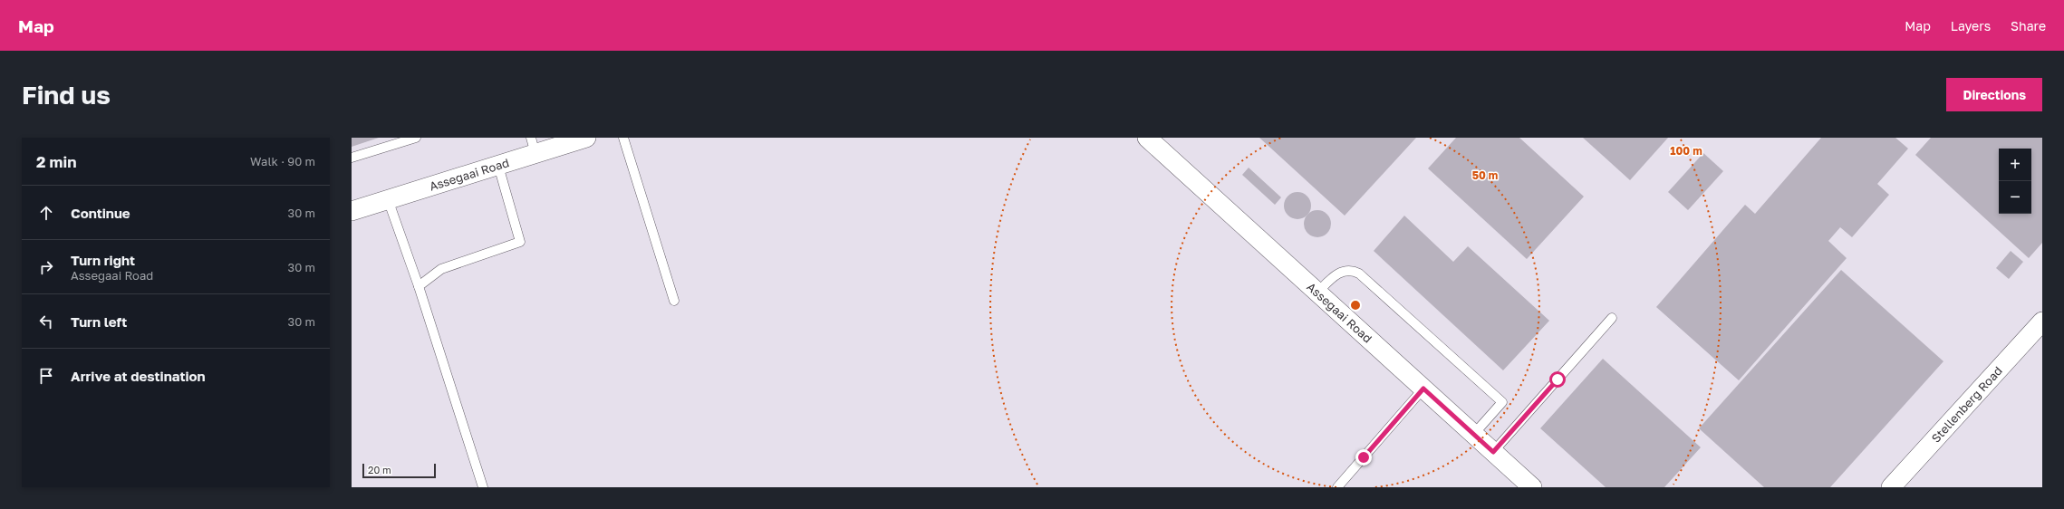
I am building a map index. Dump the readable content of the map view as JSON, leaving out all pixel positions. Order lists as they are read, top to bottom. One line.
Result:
{"streets":{"street":["Assegaai Road","Stellenberg Road"]},"scale_bar":"20 m","page":{"header":"Map","nav":["Map","Layers","Share"],"buttons":"Directions","title":"Find us","heading":["2 min","Walk · 90 m"],"map_buttons":["+","−"],"list":[["Continue","30 m"],["Turn right","Assegaai Road","30 m"],["Turn left","30 m"],"Arrive at destination"],"scale":"20 m"},"rings":["100 m","50 m"]}
